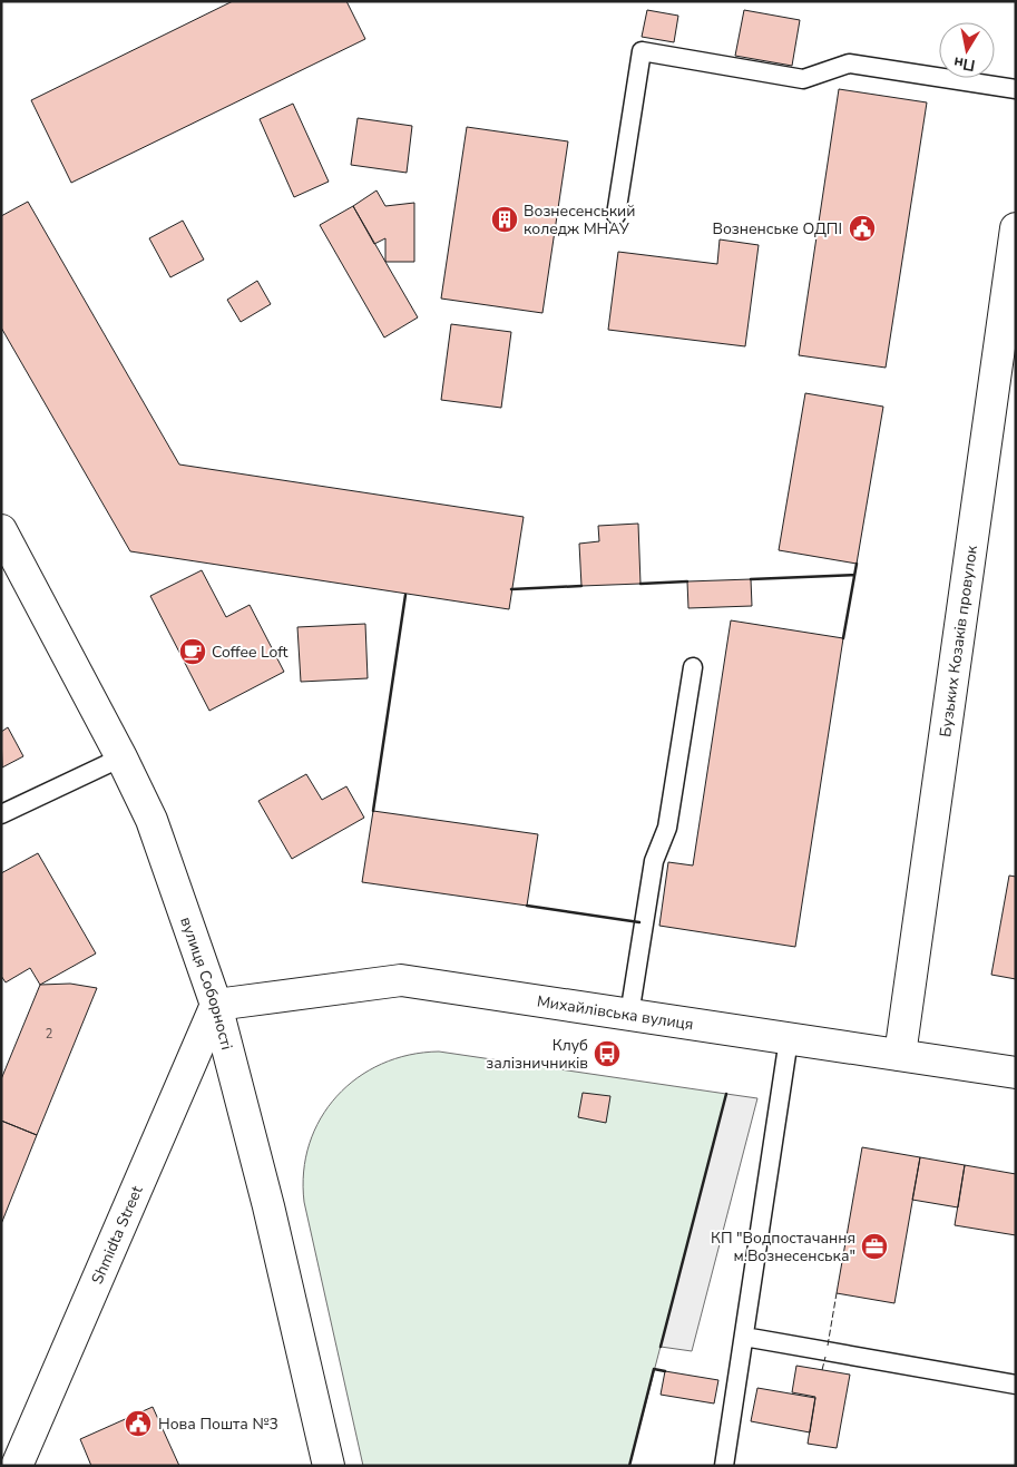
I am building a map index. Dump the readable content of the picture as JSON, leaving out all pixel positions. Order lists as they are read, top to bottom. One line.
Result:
{"streets":{"main road":["Бузьких Козаків провулок","вулиця Соборності","Михайлівська вулиця","Shmidta Street"]},"crossings":[["Бузьких Козаків провулок","Михайлівська вулиця"],["вулиця Соборності","Михайлівська вулиця"],["вулиця Соборності","Shmidta Street"],["Михайлівська вулиця","Shmidta Street"]],"places":{"building":["Вознесенський коледж МНАУ"],"public building":["Возненське ОДПІ","Нова Пошта №3"],"cafe":["Coffee Loft"],"bus stop":["Клуб залізничників"],"office":["КП \"Водпостачання м.Вознесенська\""]},"house_numbers":["2"],"north":"bottom"}
